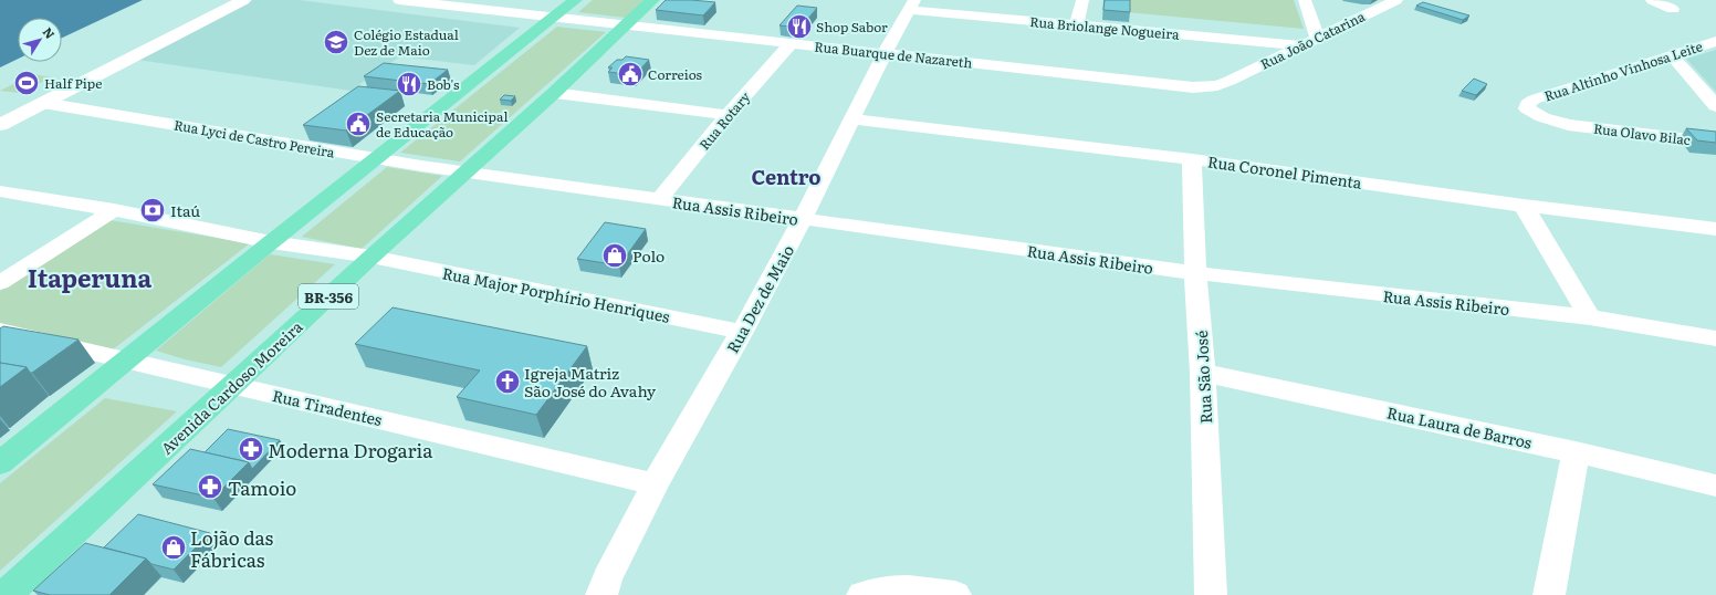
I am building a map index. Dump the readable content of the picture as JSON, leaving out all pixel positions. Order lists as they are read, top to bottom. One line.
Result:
{"streets":{"highway":["BR-356","Avenida Cardoso Moreira"],"street":["Rua Briolange Nogueira","Rua João Catarina","Rua Buarque de Nazareth","Rua Altinho Vinhosa Leite","Rua Rotary","Rua Olavo Bilac","Rua Lyci de Castro Pereira","Rua Coronel Pimenta","Rua Assis Ribeiro","Rua Major Porphírio Henriques","Rua Dez de Maio","Rua São José","Rua Tiradentes","Rua Laura de Barros"]},"crossings":[["Rua Briolange Nogueira","Rua João Catarina"],["Rua Briolange Nogueira","Rua Dez de Maio"],["Rua João Catarina","Rua Buarque de Nazareth"],["Rua Buarque de Nazareth","Rua Rotary"],["Rua Buarque de Nazareth","Rua Dez de Maio"],["Rua Buarque de Nazareth","Avenida Cardoso Moreira"],["Rua Altinho Vinhosa Leite","Rua Olavo Bilac"],["Rua Rotary","Rua Assis Ribeiro"],["Rua Lyci de Castro Pereira","Rua Assis Ribeiro"],["Rua Lyci de Castro Pereira","Avenida Cardoso Moreira"],["Rua Coronel Pimenta","Rua Dez de Maio"],["Rua Coronel Pimenta","Rua São José"],["Rua Assis Ribeiro","Rua Dez de Maio"],["Rua Assis Ribeiro","Rua São José"],["Rua Assis Ribeiro","Avenida Cardoso Moreira"],["Rua Major Porphírio Henriques","Rua Dez de Maio"],["Rua Major Porphírio Henriques","Avenida Cardoso Moreira"],["Rua Dez de Maio","Rua Tiradentes"],["Rua São José","Rua Laura de Barros"],["Avenida Cardoso Moreira","Rua Tiradentes"]],"districts":["Centro","Itaperuna"],"places":{"restaurant":["Shop Sabor","Bob's"],"school or university":["Colégio Estadual Dez de Maio"],"public building":["Correios","Secretaria Municipal de Educação"],"sports":["Half Pipe"],"bank":["Itaú"],"shop":["Polo","Lojão das Fábricas"],"church":["Igreja Matriz São José do Avahy"],"pharmacy":["Moderna Drogaria","Tamoio"]},"north":"top right"}
